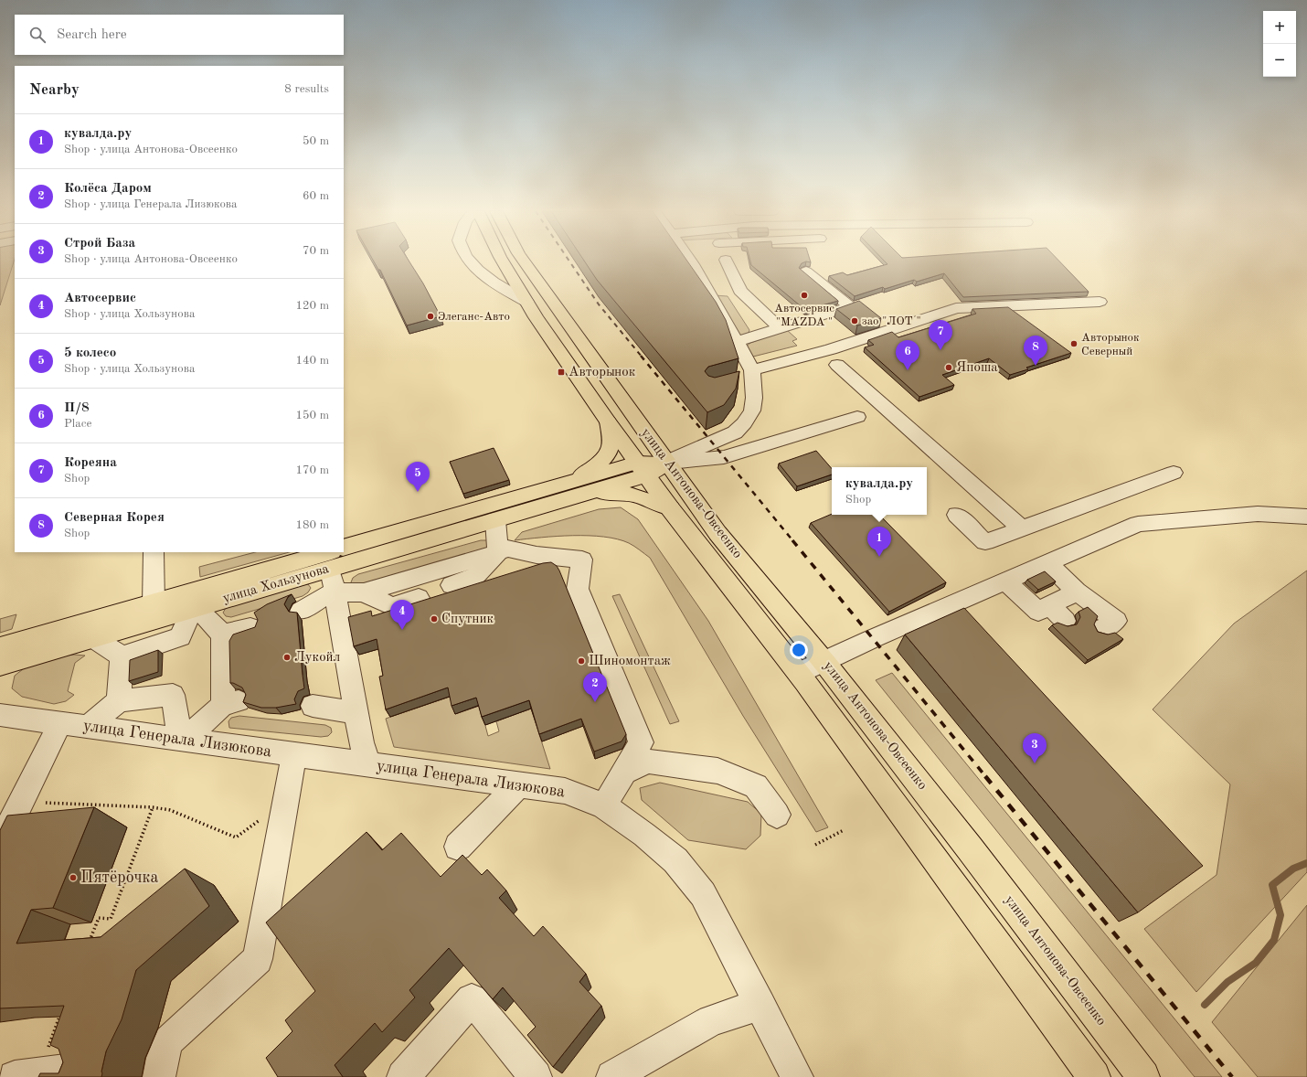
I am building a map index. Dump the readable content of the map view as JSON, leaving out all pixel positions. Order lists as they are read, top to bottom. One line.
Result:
{"streets":{"main road":["улица Антонова-Овсеенко","улица Хользунова"],"street":["улица Генерала Лизюкова"]},"crossings":[["улица Антонова-Овсеенко","улица Хользунова"]],"places":{"other":["Автосервис \"MAZDA \"","Элеганс-Авто","зао \"ЛОТ \"","Авторынок Северный","Япоша","Спутник","Лукойл","Шиномонтаж","Пятёрочка"],"transit":["Авторынок"]},"page":{"map_buttons":["+","−"],"search":"Search here","heading":["Nearby","8 results"],"list":[{"mark":"1","name":"кувалда.ру","note":"Shop · улица Антонова-Овсеенко","value":"50 m"},{"mark":"2","name":"Колёса Даром","note":"Shop · улица Генерала Лизюкова","value":"60 m"},{"mark":"3","name":"Строй База","note":"Shop · улица Антонова-Овсеенко","value":"70 m"},{"mark":"4","name":"Автосервис","note":"Shop · улица Хользунова","value":"120 m"},{"mark":"5","name":"5 колесо","note":"Shop · улица Хользунова","value":"140 m"},{"mark":"6","name":"П/8","note":"Place","value":"150 m"},{"mark":"7","name":"Кореяна","note":"Shop","value":"170 m"},{"mark":"8","name":"Северная Корея","note":"Shop","value":"180 m"}],"pins":["7","8","6","5","1","4","2","3"],"popup":["кувалда.ру","Shop"]}}
